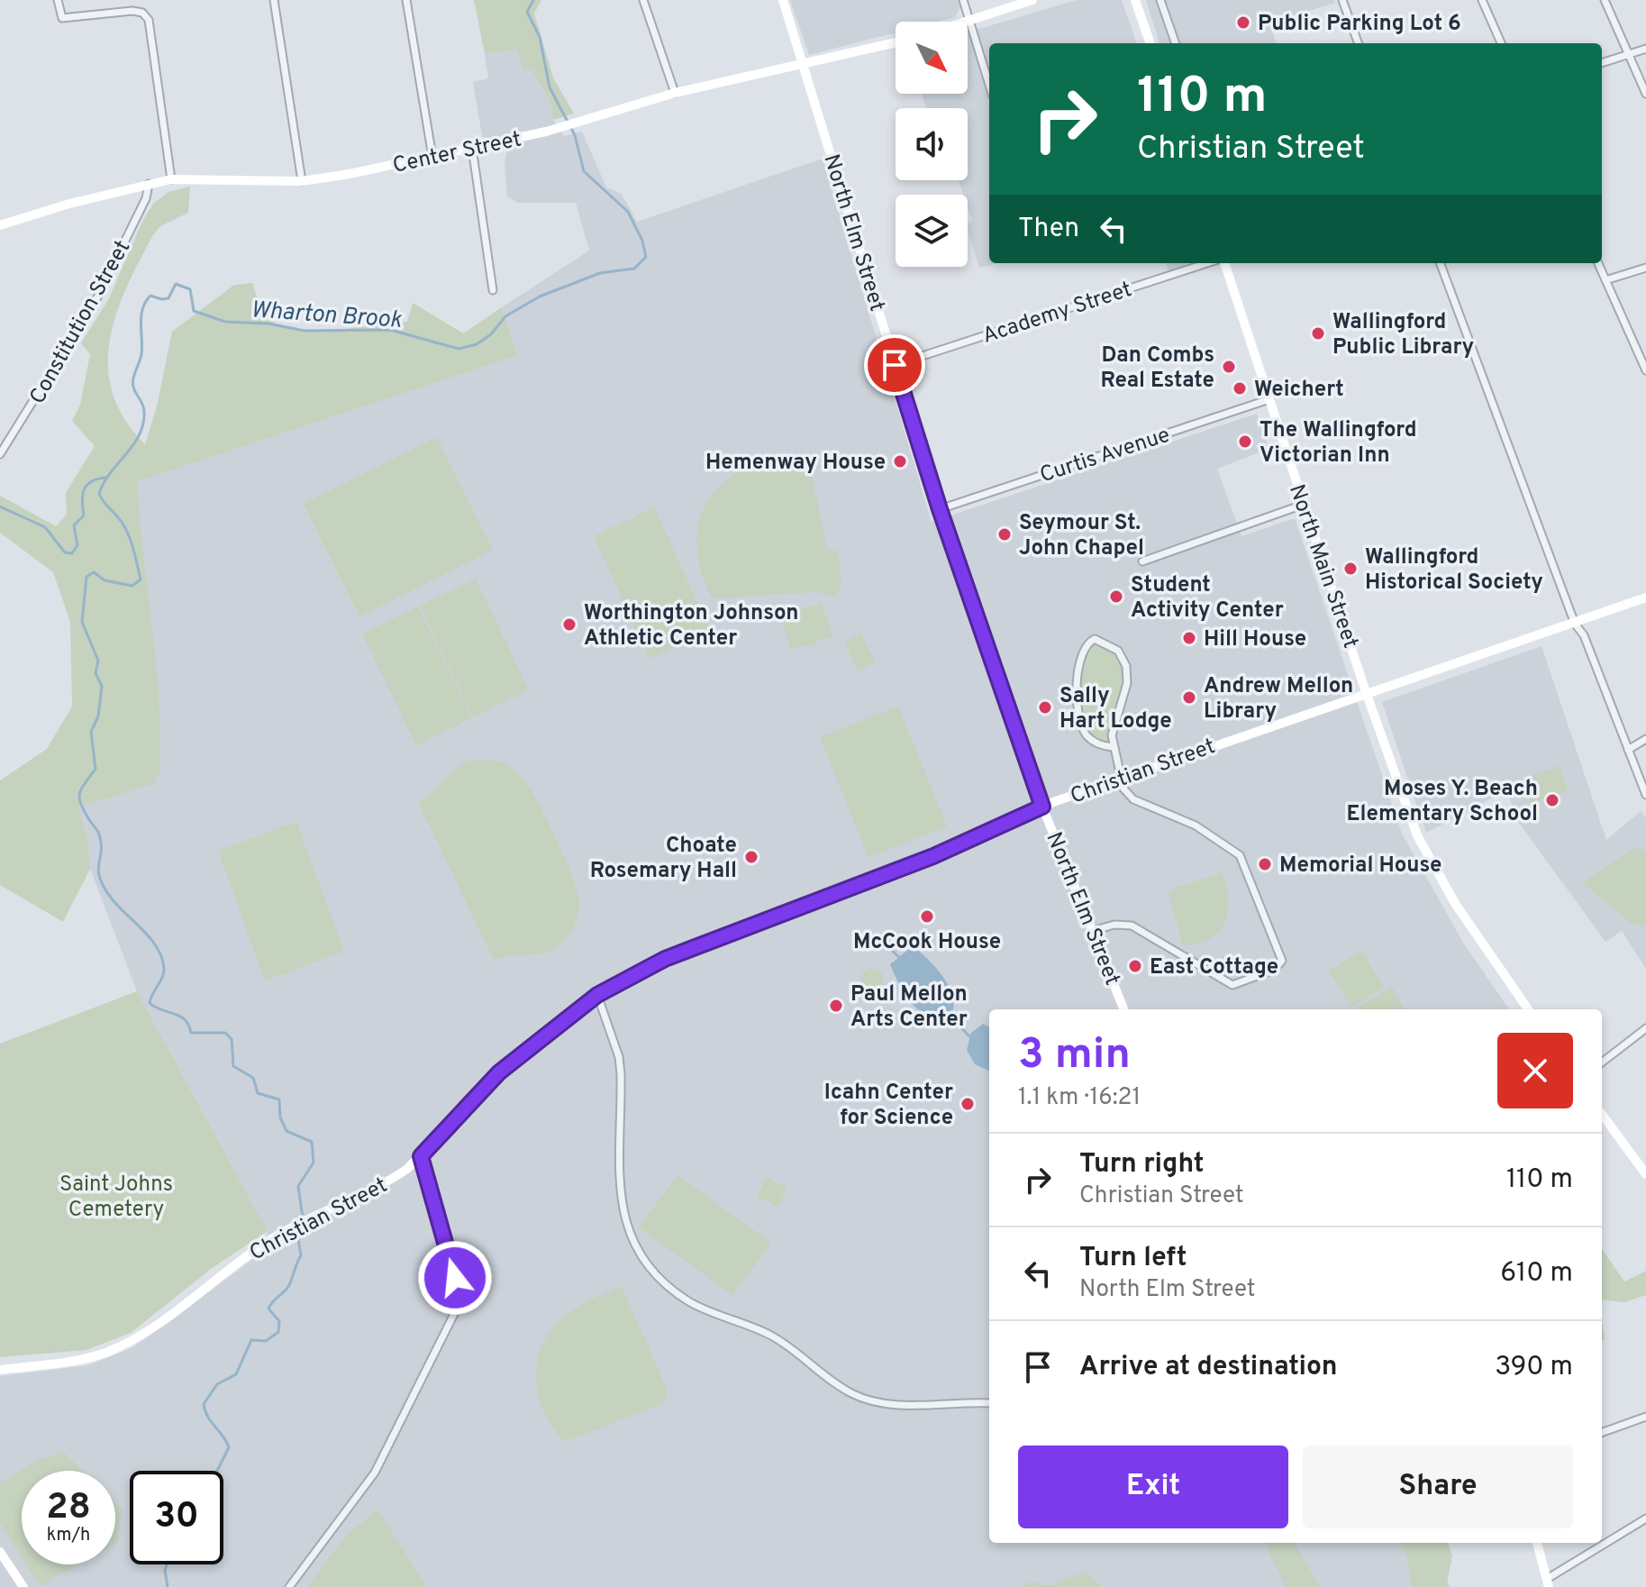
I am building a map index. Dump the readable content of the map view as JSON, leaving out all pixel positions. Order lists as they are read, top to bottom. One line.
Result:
{"streets":{"main road":["Center Street","North Elm Street","North Main Street","Christian Street"],"street":["Academy Street","Constitution Street","Curtis Avenue"]},"crossings":[["Center Street","North Elm Street"],["Center Street","Constitution Street"],["North Elm Street","Academy Street"],["North Elm Street","Curtis Avenue"],["North Elm Street","Christian Street"],["Curtis Avenue","North Main Street"],["North Main Street","Christian Street"]],"water":["Wharton Brook"],"parks":["Saint Johns Cemetery"],"places":["Public Parking Lot 6","Wallingford Public Library","Dan Combs Real Estate","Weichert","The Wallingford Victorian Inn","Hemenway House","Seymour St. John Chapel","Wallingford Historical Society","Student Activity Center","Worthington Johnson Athletic Center","Hill House","Andrew Mellon Library","Sally Hart Lodge","Moses Y. Beach Elementary School","Choate Rosemary Hall","Memorial House","McCook House","East Cottage","Paul Mellon Arts Center","Icahn Center for Science"],"north":"bottom right","page":{"turn":["110 m","Christian Street"],"then":"Then","heading":["3 min","1.1 km · 16:21"],"list":[{"name":"Turn right","note":"Christian Street","value":"110 m"},{"name":"Turn left","note":"North Elm Street","value":"610 m"},{"name":"Arrive at destination","value":"390 m"}],"buttons":["Exit","Share"],"speed":"28 km/h","limit":"30"}}
